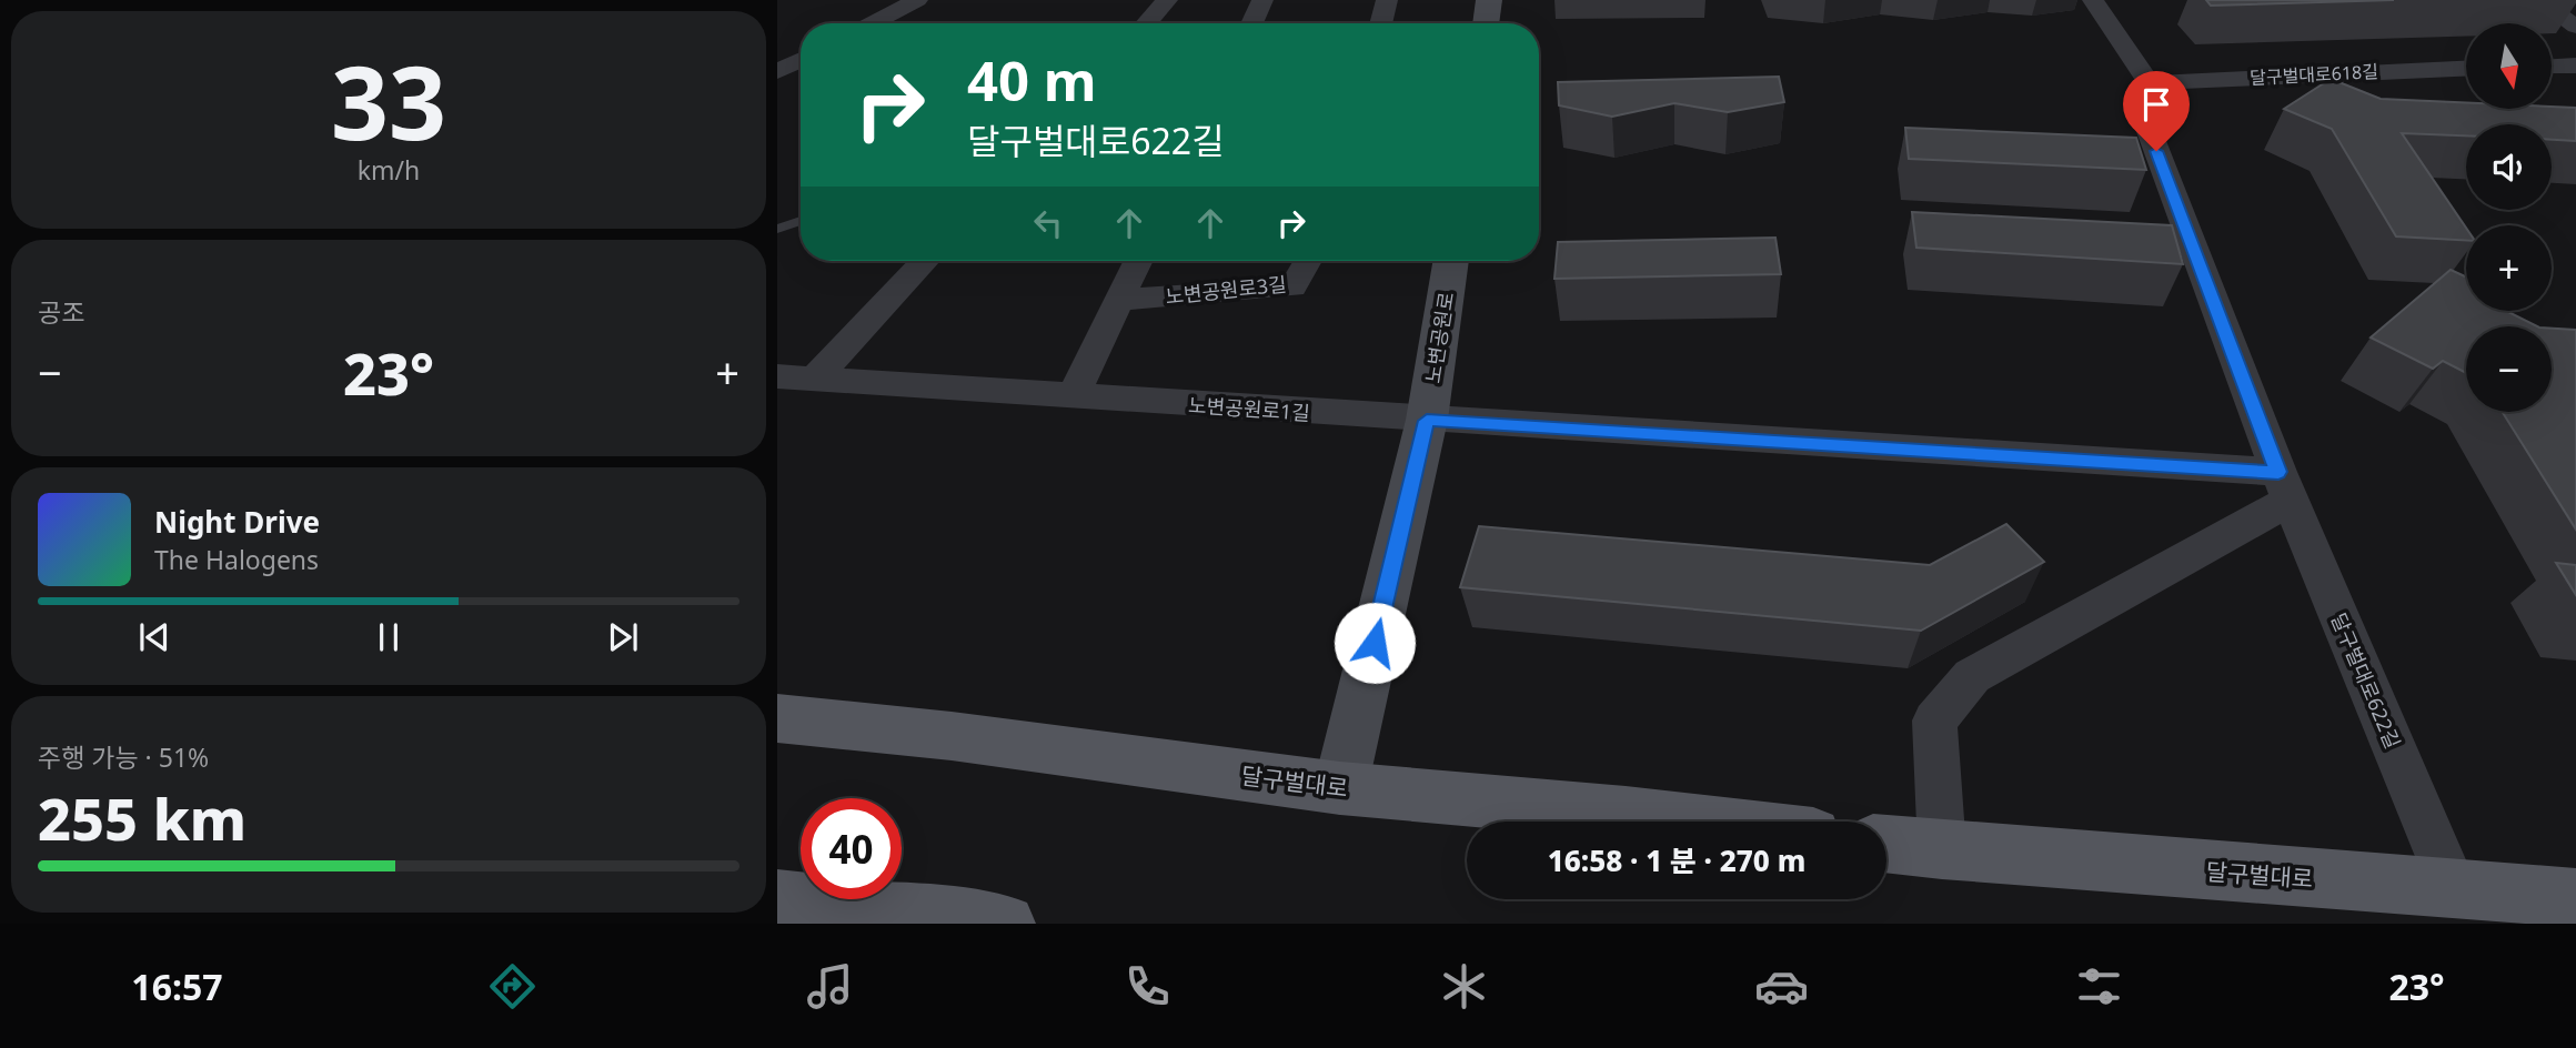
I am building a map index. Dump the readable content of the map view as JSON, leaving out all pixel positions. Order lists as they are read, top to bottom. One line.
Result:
{"streets":{"main road":["달구벌대로"],"street":["달구벌대로618길","노변공원로3길","노변공원로","노변공원로1길","달구벌대로622길"]},"crossings":[["달구벌대로618길","달구벌대로622길"],["노변공원로","노변공원로1길"],["노변공원로","달구벌대로"],["달구벌대로622길","달구벌대로"]],"north":"bottom","page":{"tile":[["33","km/h"],"공조",["주행 가능 · 51%","255 km"]],"map_buttons":["+","−"],"turn":["40 m","달구벌대로622길"],"heat":["−","23°","+"],"song":["Night Drive","The Halogens"],"limit":"40","trip":"16:58 · 1 분 · 270 m","tabs":["16:57","23°"]}}
